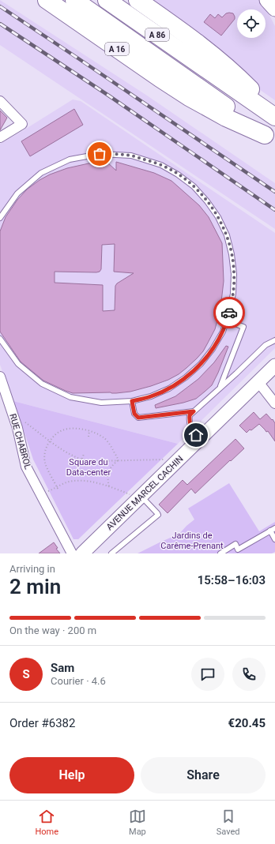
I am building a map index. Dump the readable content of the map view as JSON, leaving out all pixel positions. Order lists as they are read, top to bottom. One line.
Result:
{"streets":{"highway":["A 86","A 16"],"street":["RUE CHABROL","AVENUE MARCEL CACHIN"]},"crossings":[["A 86","A 16"]],"parks":["Square du Data-center","Jardins de Carême-Prenant"],"page":{"heading":["2 min","Arriving in","15:58–16:03"],"panel":["Sam","Courier · 4.6","Order #6382","€20.45"],"bar":"On the way · 200 m","round":"S","buttons":["Help","Share"],"tabs":["Home","Map","Saved"]}}
